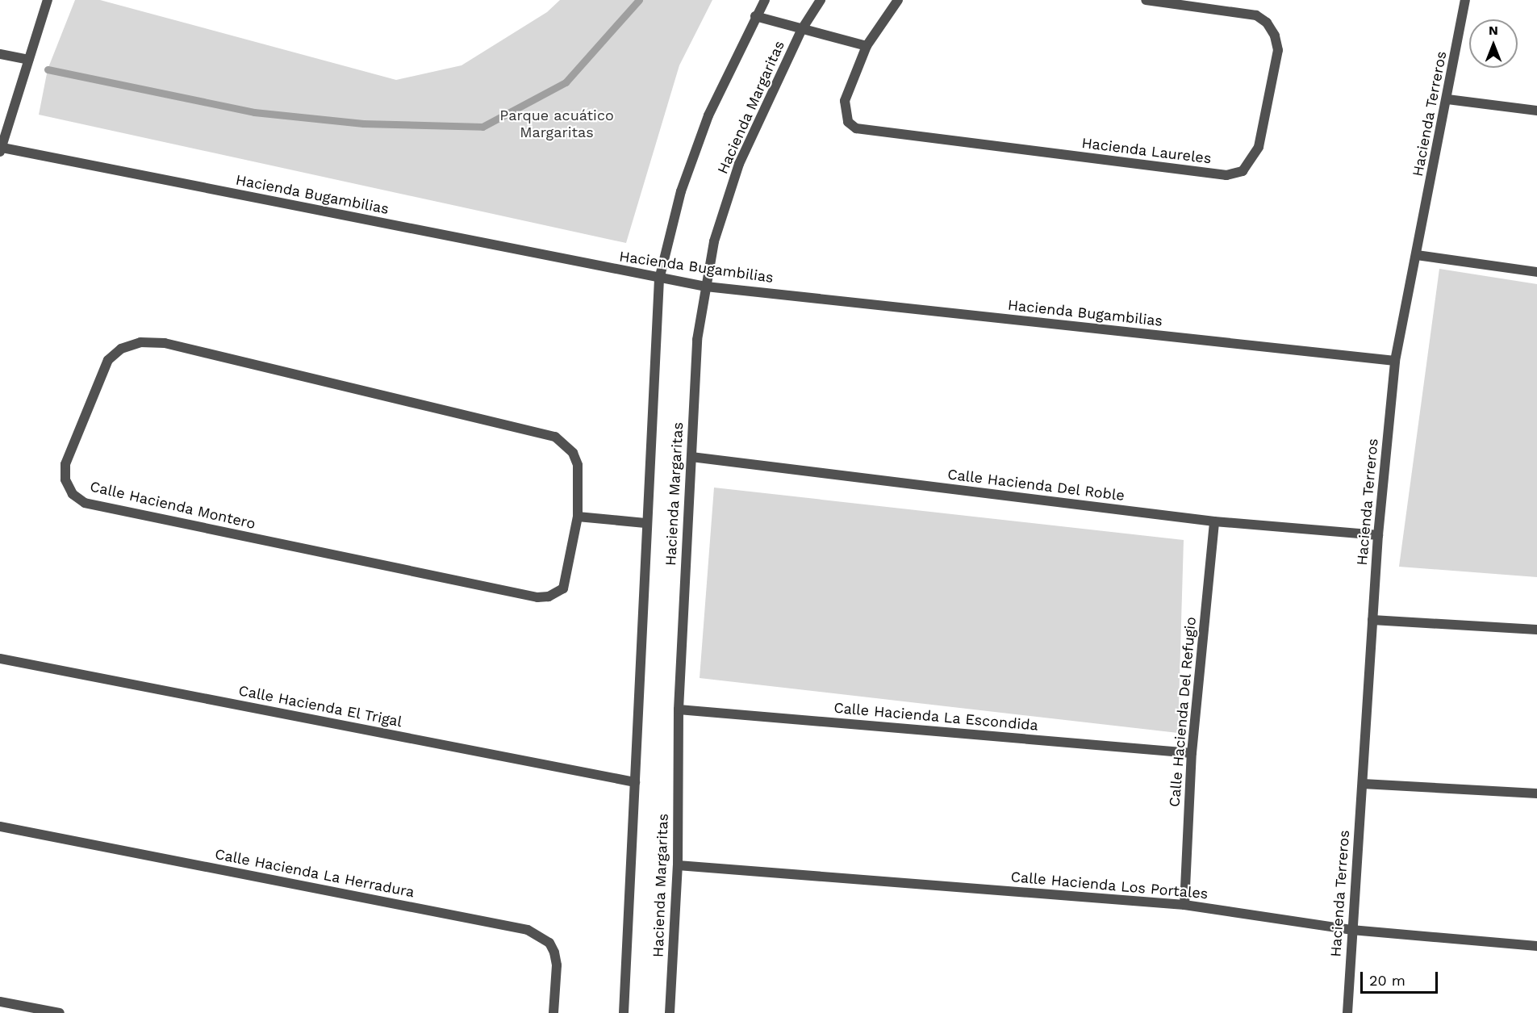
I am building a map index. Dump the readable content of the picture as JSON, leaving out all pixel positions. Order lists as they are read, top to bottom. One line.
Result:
{"streets":{"street":["Hacienda Margaritas","Hacienda Terreros","Hacienda Laureles","Hacienda Bugambilias","Calle Hacienda Del Roble","Calle Hacienda Montero","Calle Hacienda El Trigal","Calle Hacienda Del Refugio","Calle Hacienda La Escondida","Calle Hacienda La Herradura","Calle Hacienda Los Portales"]},"crossings":[["Hacienda Margaritas","Hacienda Bugambilias"],["Hacienda Margaritas","Calle Hacienda Del Roble"],["Hacienda Margaritas","Calle Hacienda El Trigal"],["Hacienda Margaritas","Calle Hacienda La Escondida"],["Hacienda Margaritas","Calle Hacienda Los Portales"],["Hacienda Terreros","Hacienda Bugambilias"],["Hacienda Terreros","Calle Hacienda Del Roble"],["Hacienda Terreros","Calle Hacienda Los Portales"],["Calle Hacienda Del Roble","Calle Hacienda Del Refugio"],["Calle Hacienda Del Refugio","Calle Hacienda La Escondida"],["Calle Hacienda Del Refugio","Calle Hacienda Los Portales"]],"parks":["Parque acuático Margaritas"],"scale_bar":"20 m","north":"top"}
